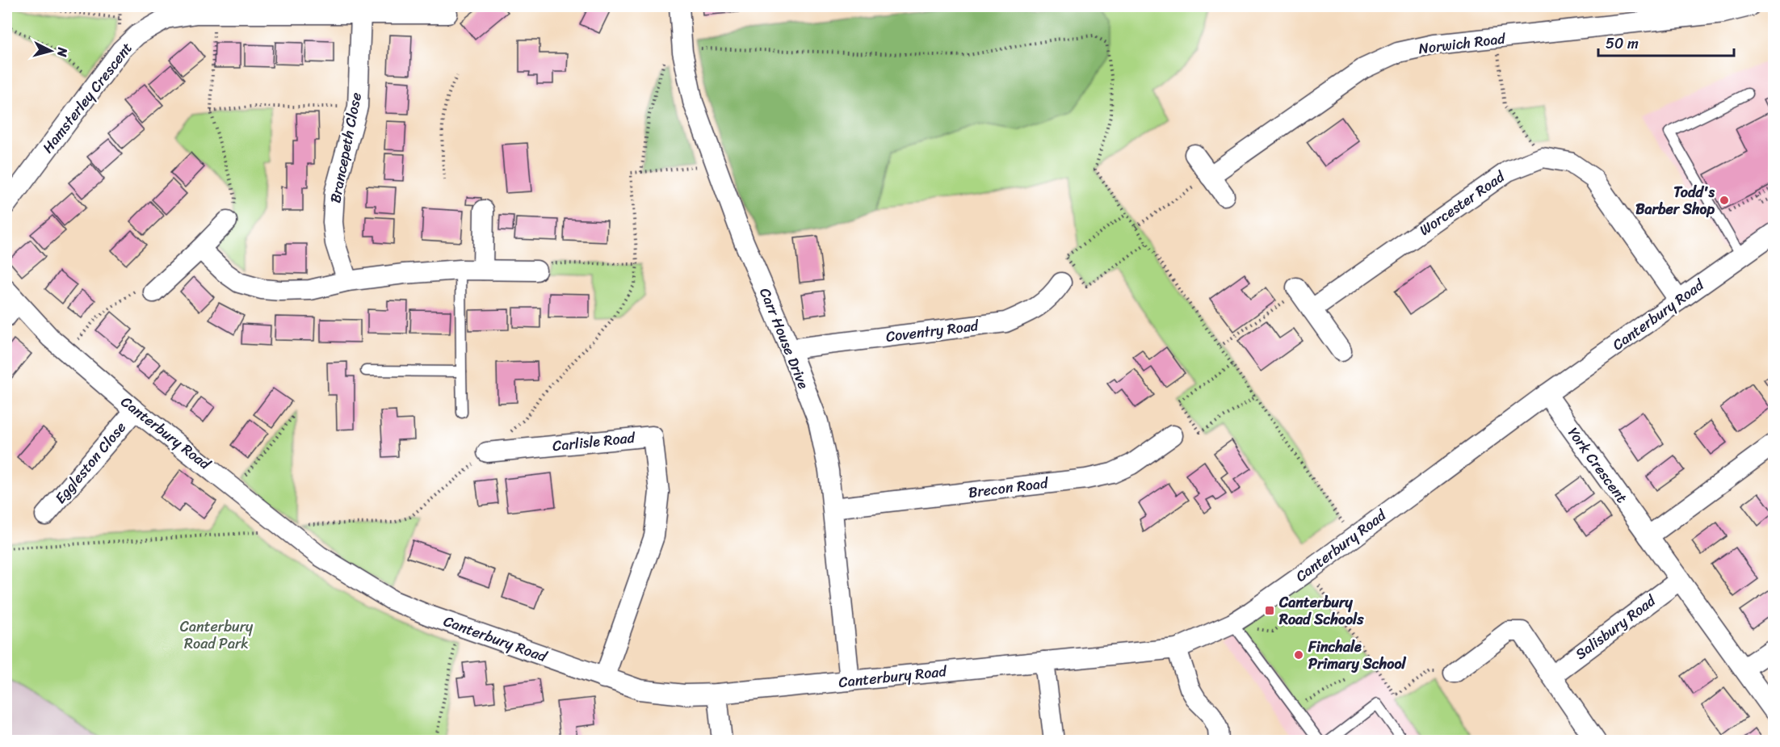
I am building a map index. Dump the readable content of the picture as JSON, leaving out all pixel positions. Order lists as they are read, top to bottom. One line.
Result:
{"streets":{"street":["Norwich Road","Hamsterley Crescent","Brancepeth Close","Worcester Road","Canterbury Road","Coventry Road","Carr House Drive","Carlisle Road","Eggleston Close","York Crescent","Brecon Road","Salisbury Road"]},"crossings":[["Hamsterley Crescent","Brancepeth Close"],["Canterbury Road","Carr House Drive"],["Canterbury Road","Carlisle Road"],["Canterbury Road","Eggleston Close"],["Canterbury Road","York Crescent"],["Coventry Road","Carr House Drive"],["Carr House Drive","Brecon Road"],["York Crescent","Salisbury Road"]],"parks":["Canterbury Road Park"],"places":{"other":["Todd's Barber Shop","Finchale Primary School"],"transit":["Canterbury Road Schools"]},"scale_bar":"50 m","north":"right"}
